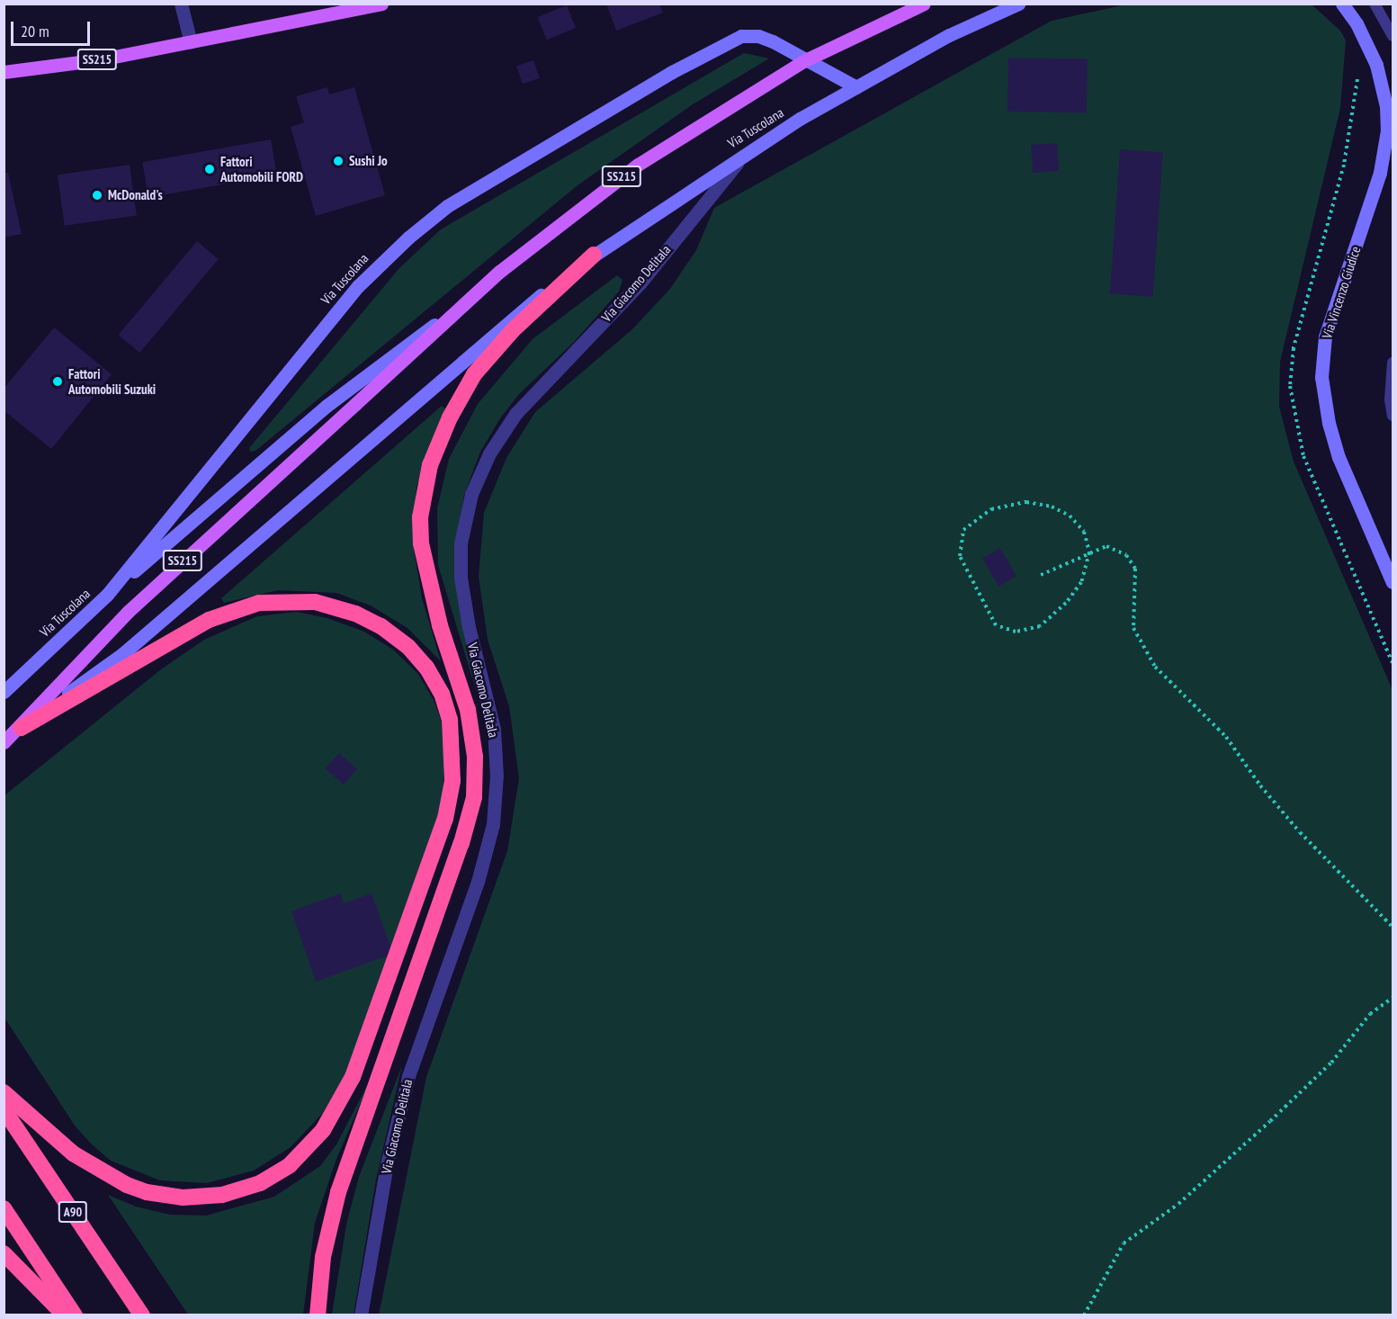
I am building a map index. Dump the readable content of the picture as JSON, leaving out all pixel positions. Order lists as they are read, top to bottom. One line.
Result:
{"streets":{"highway":["A90"],"main road":["SS215","Via Tuscolana","Via Vincenzo Giudice"],"street":["Via Giacomo Delitala"]},"crossings":[["Via Tuscolana","Via Giacomo Delitala"]],"places":["Sushi Jo","Fattori Automobili FORD","McDonald's","Fattori Automobili Suzuki"],"scale_bar":"20 m"}
